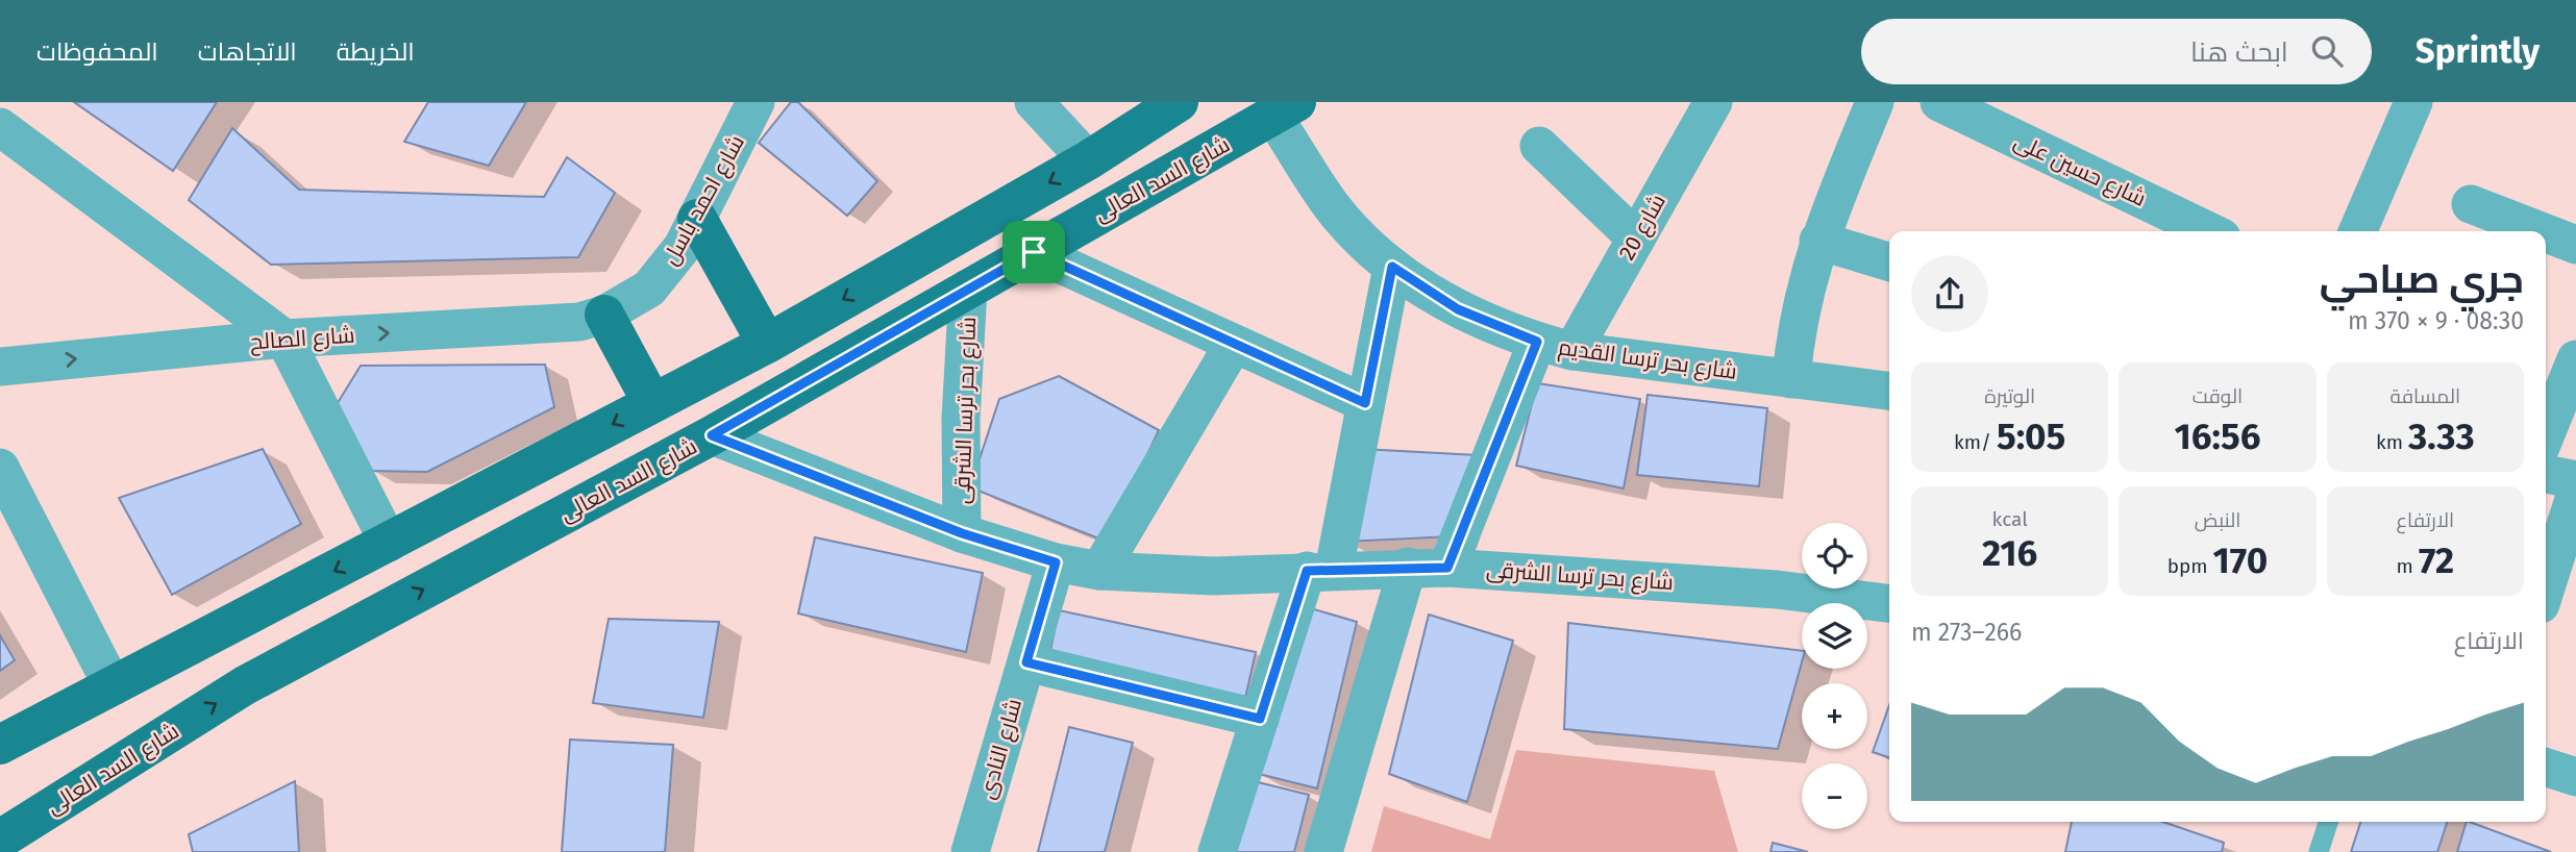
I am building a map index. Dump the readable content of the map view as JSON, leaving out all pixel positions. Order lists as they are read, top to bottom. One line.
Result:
{"streets":{"main road":["شارع السد العالى"],"street":["شارع حسين على","شارع احمد باسل","شارع 20","شارع الصالح","شارع بحر ترسا القديم","شارع بحر ترسا الشرقى","شارع النادى"]},"crossings":[["شارع السد العالى","شارع بحر ترسا القديم"],["شارع السد العالى","شارع بحر ترسا الشرقى"],["شارع احمد باسل","شارع الصالح"],["شارع 20","شارع بحر ترسا القديم"],["شارع بحر ترسا الشرقى","شارع النادى"]],"one_way":["شارع الصالح"],"page":{"header":"Sprintly","search":"ابحث هنا","nav":["الخريطة","الاتجاهات","المحفوظات"],"heading":["جري صباحي","08:30 · 9 × 370 m"],"stats":[["المسافة","3.33 km"],["الوقت","16:56"],["الوتيرة","5:05 /km"],["الارتفاع","72 m"],["النبض","170 bpm"],["kcal","216"]],"map_buttons":["+","−"],"chart":["الارتفاع","266–273 m"]}}
